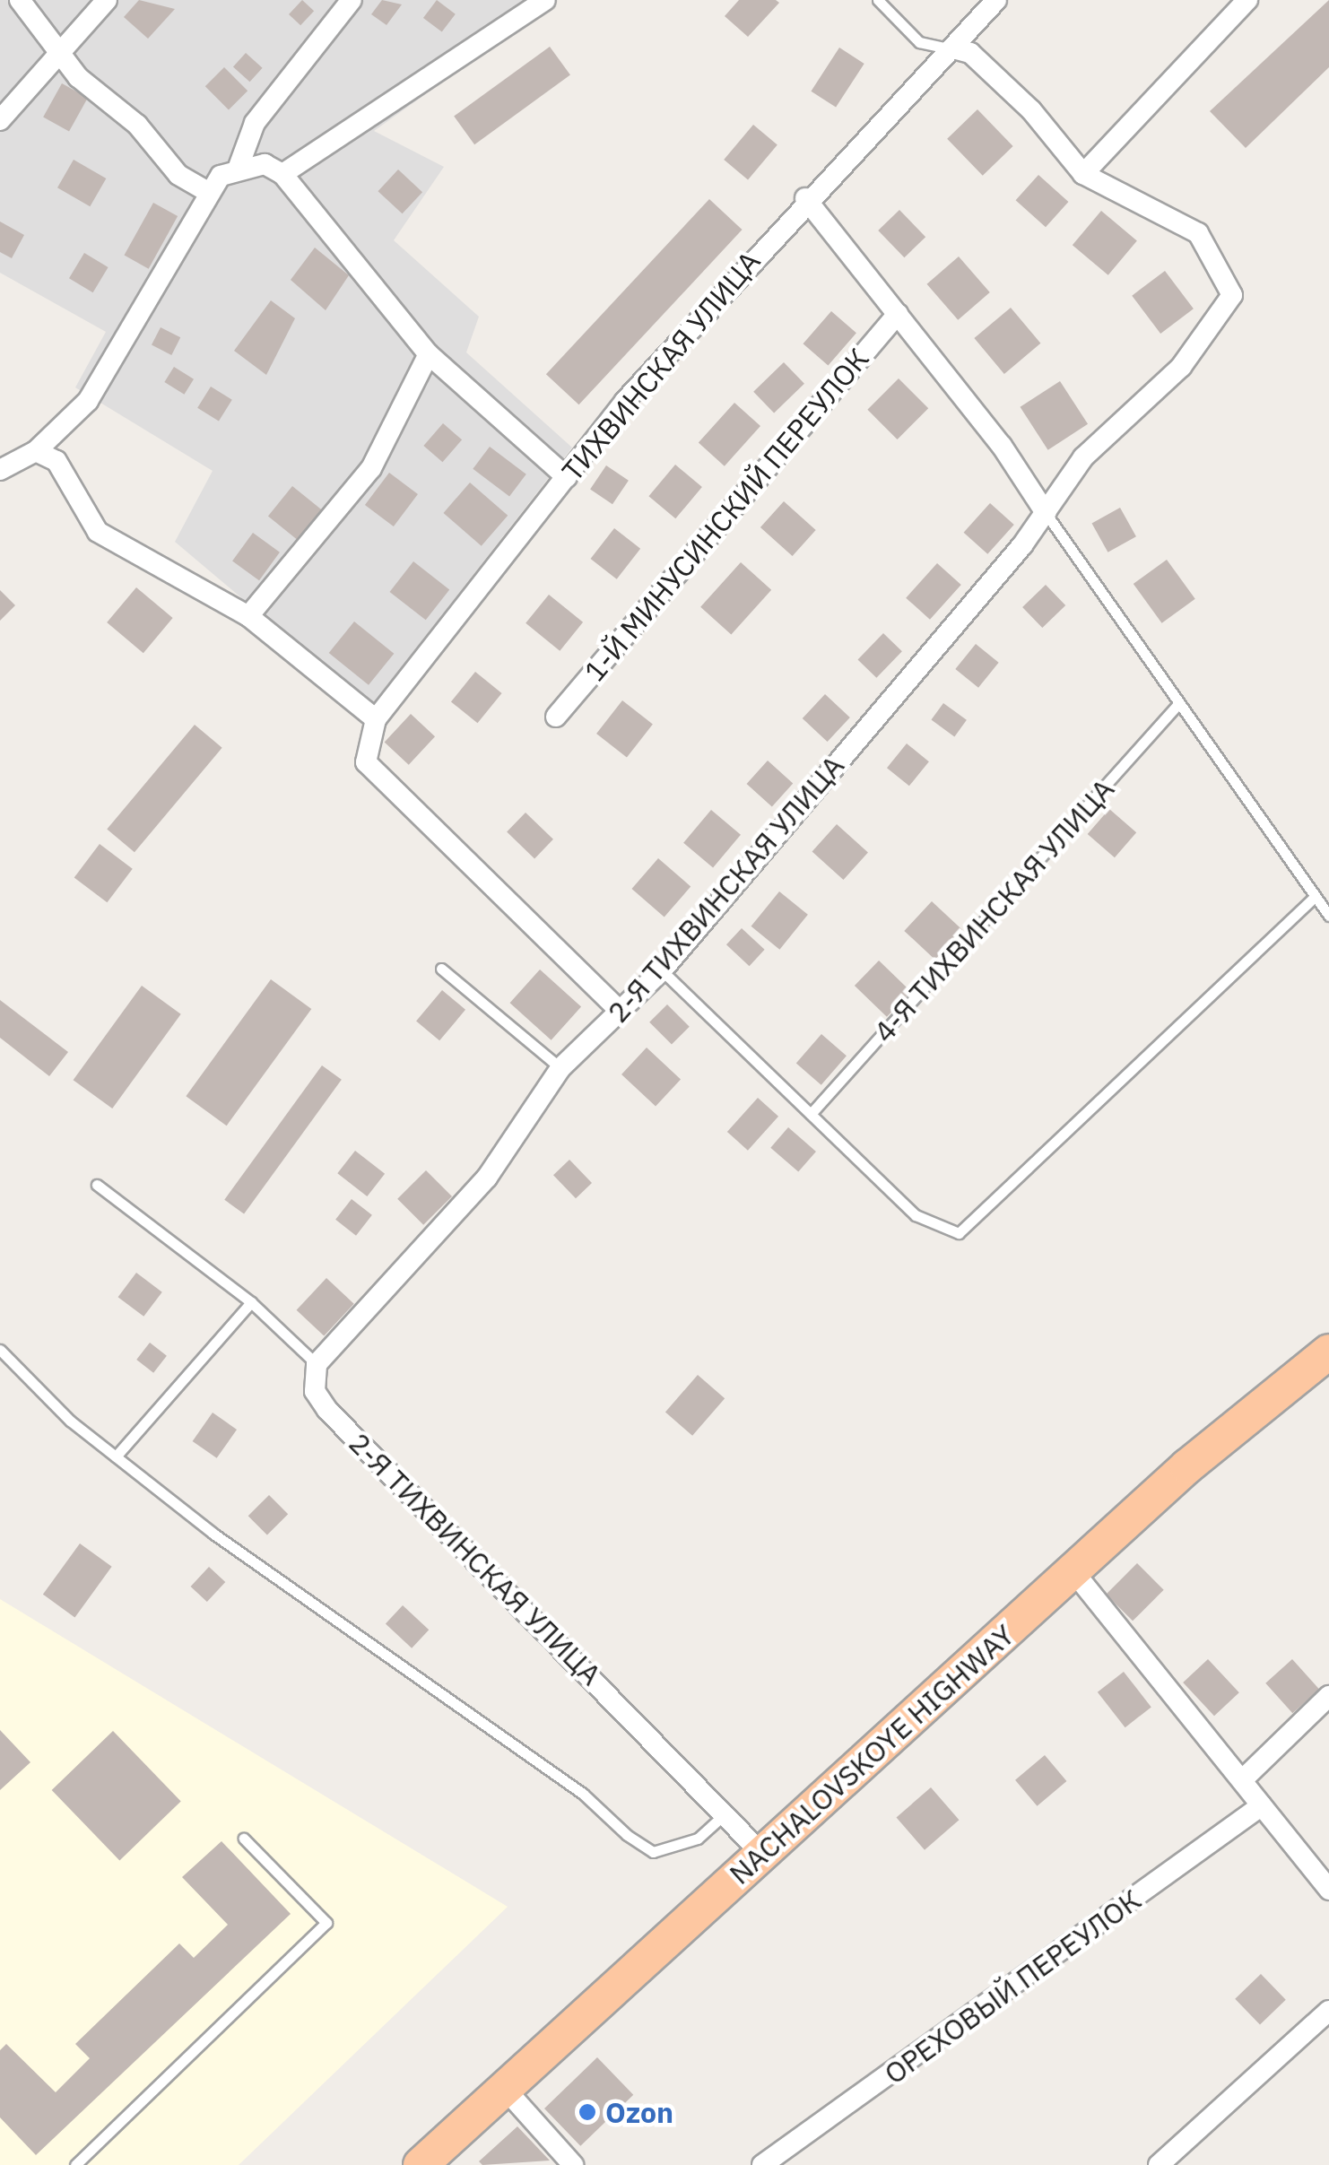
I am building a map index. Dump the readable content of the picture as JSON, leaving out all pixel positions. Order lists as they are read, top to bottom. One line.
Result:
{"streets":{"main road":["NACHALOVSKOYE HIGHWAY"],"street":["ТИХВИНСКАЯ УЛИЦА","1-Й МИНУСИНСКИЙ ПЕРЕУЛОК","2-Я ТИХВИНСКАЯ УЛИЦА","ОРЕХОВЫЙ ПЕРЕУЛОК"],"lane":["4-Я ТИХВИНСКАЯ УЛИЦА"]},"crossings":[["ТИХВИНСКАЯ УЛИЦА","2-Я ТИХВИНСКАЯ УЛИЦА"],["2-Я ТИХВИНСКАЯ УЛИЦА","NACHALOVSKOYE HIGHWAY"]],"places":["Ozon"]}
